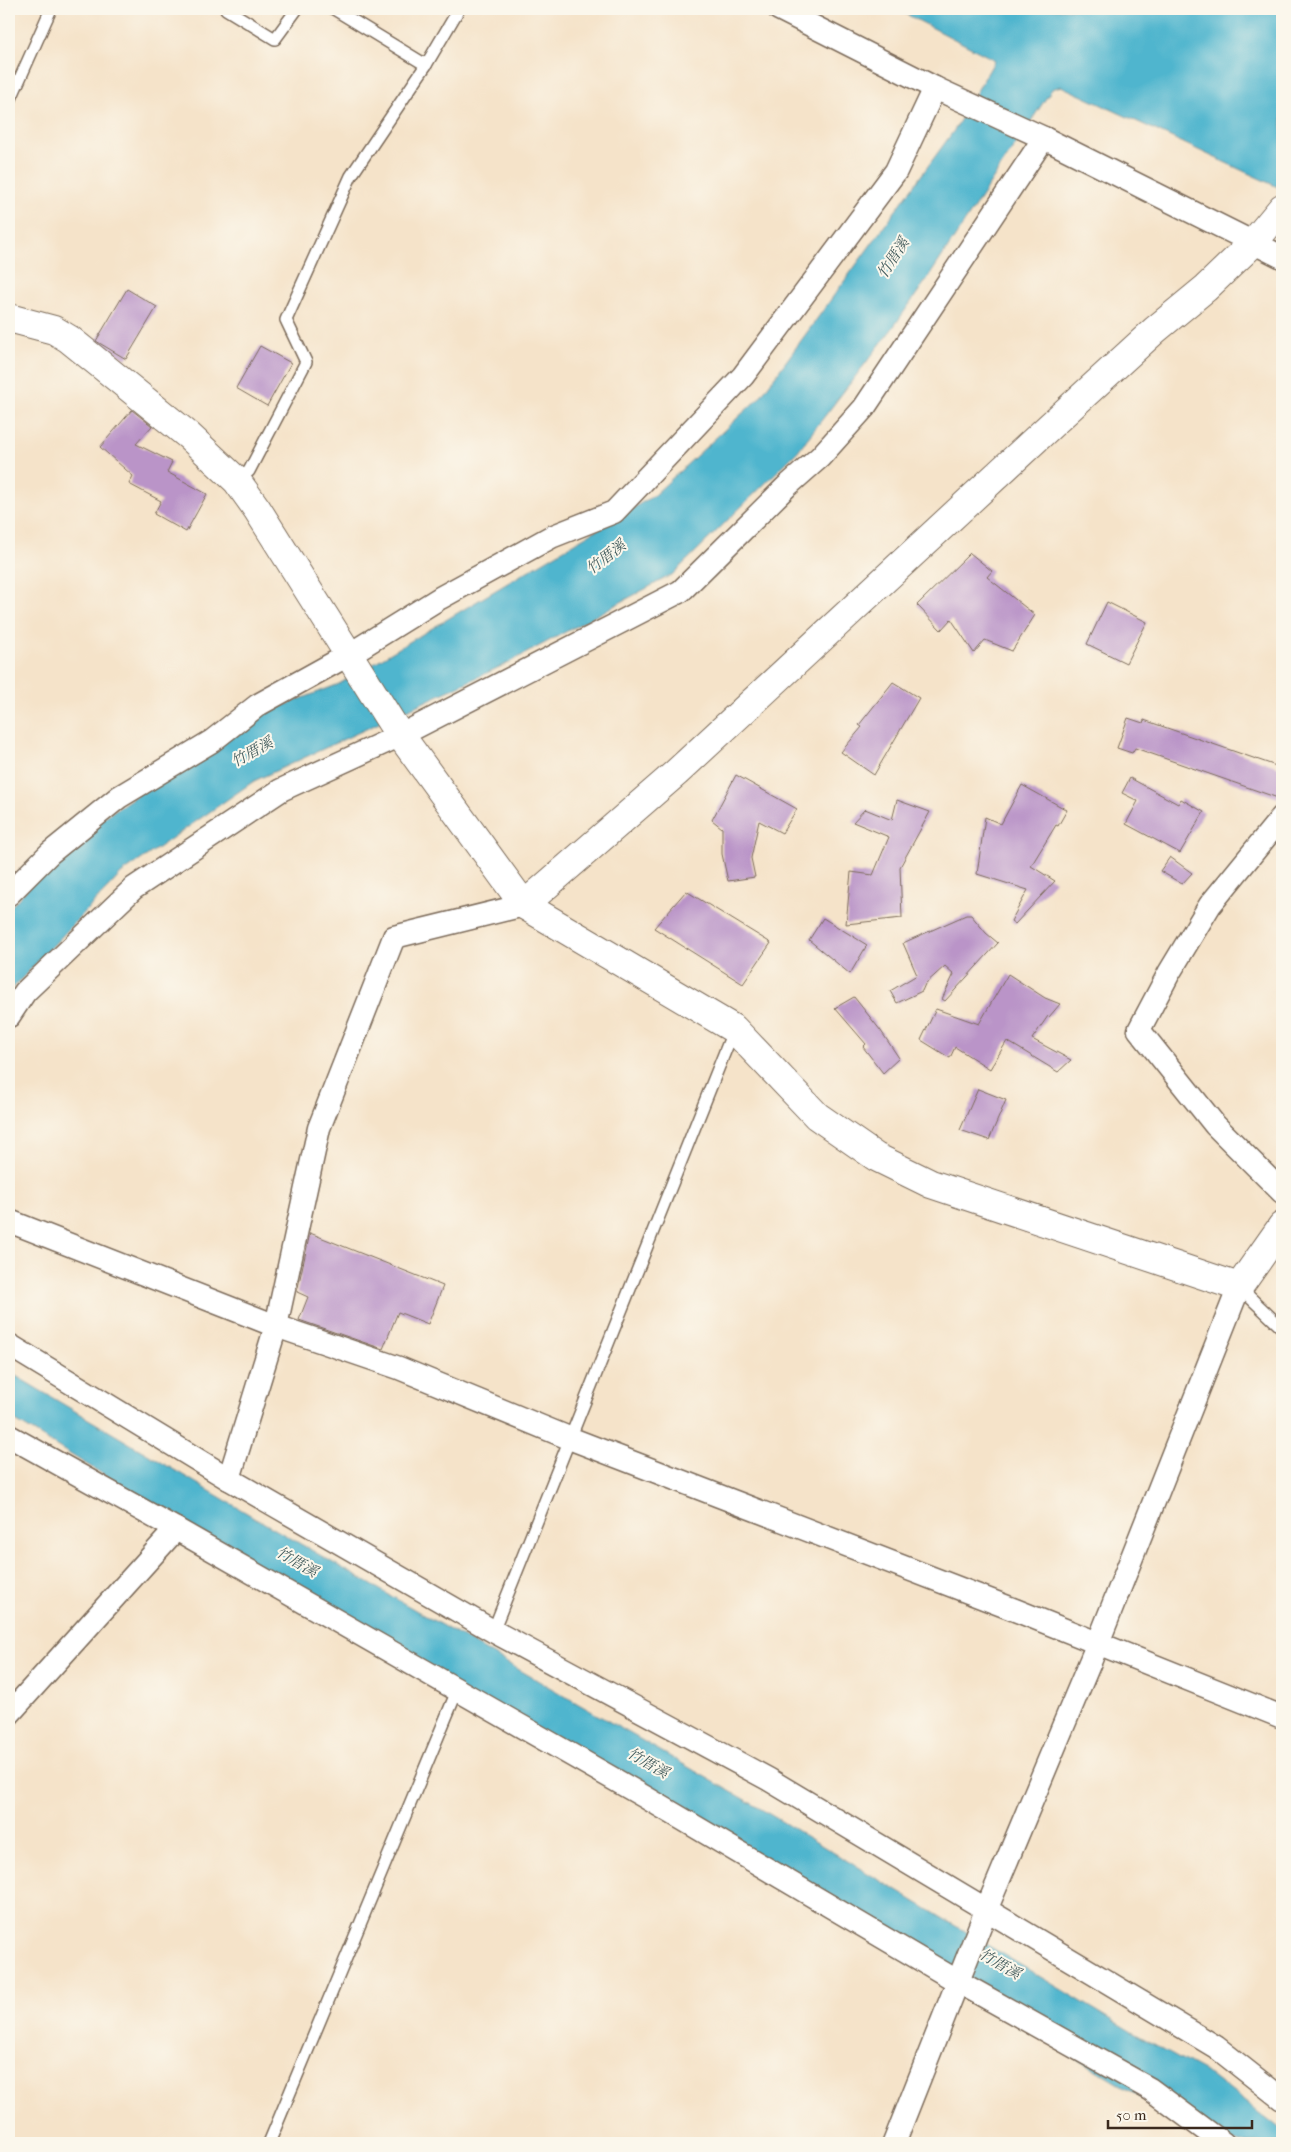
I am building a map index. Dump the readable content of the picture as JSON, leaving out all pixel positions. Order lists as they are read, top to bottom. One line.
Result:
{"water":["竹厝溪"],"scale_bar":"50 m"}
